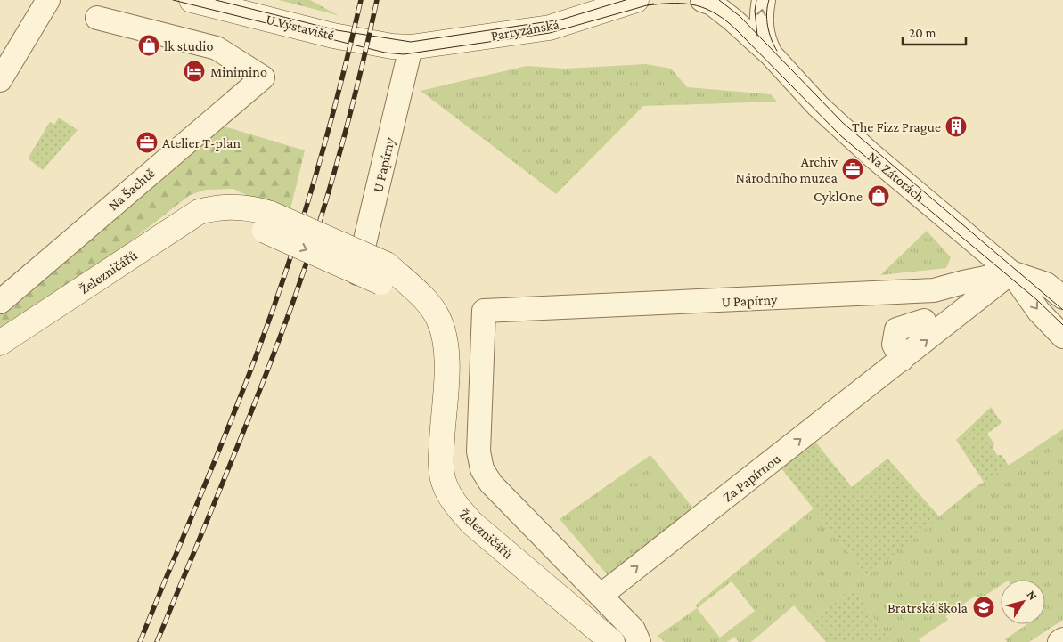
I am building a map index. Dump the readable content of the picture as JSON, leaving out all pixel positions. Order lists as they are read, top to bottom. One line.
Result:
{"streets":{"main road":["U Výstaviště","Partyzánská","Železničářů"],"street":["U Papírny","Na Zátorách","Na Šachtě","Za Papírnou"]},"crossings":[["U Výstaviště","Partyzánská"],["U Výstaviště","U Papírny"],["Partyzánská","U Papírny"],["U Papírny","Na Zátorách"],["U Papírny","Za Papírnou"],["Na Zátorách","Za Papírnou"]],"one_way":["Za Papírnou"],"places":{"shop":["lk studio","CyklOne"],"hotel":["Minimino"],"building":["The Fizz Prague"],"office":["Atelier T-plan","Archiv Národního muzea"],"school or university":["Bratrská škola"]},"scale_bar":"20 m","north":"top right"}
